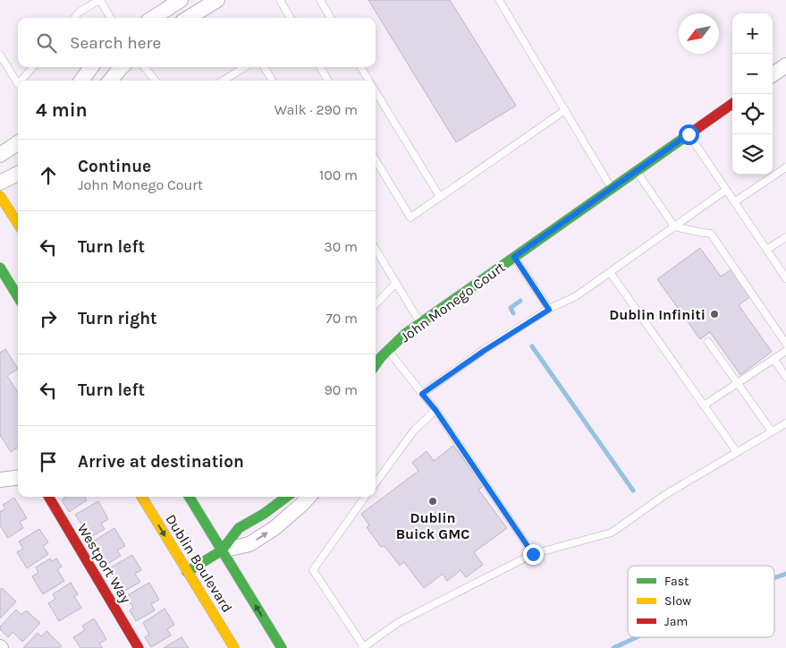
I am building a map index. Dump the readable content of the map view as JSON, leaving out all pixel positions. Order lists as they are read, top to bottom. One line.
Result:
{"streets":{"street":["John Monego Court","Westport Way","Dublin Boulevard"]},"places":["Dublin Infiniti","Dublin Buick GMC"],"legend":["Fast","Slow","Jam"],"north":"bottom left","page":{"map_buttons":["+","−"],"search":"Search here","heading":["4 min","Walk · 290 m"],"list":[["Continue","John Monego Court","100 m"],["Turn left","30 m"],["Turn right","70 m"],["Turn left","90 m"],"Arrive at destination"]}}
